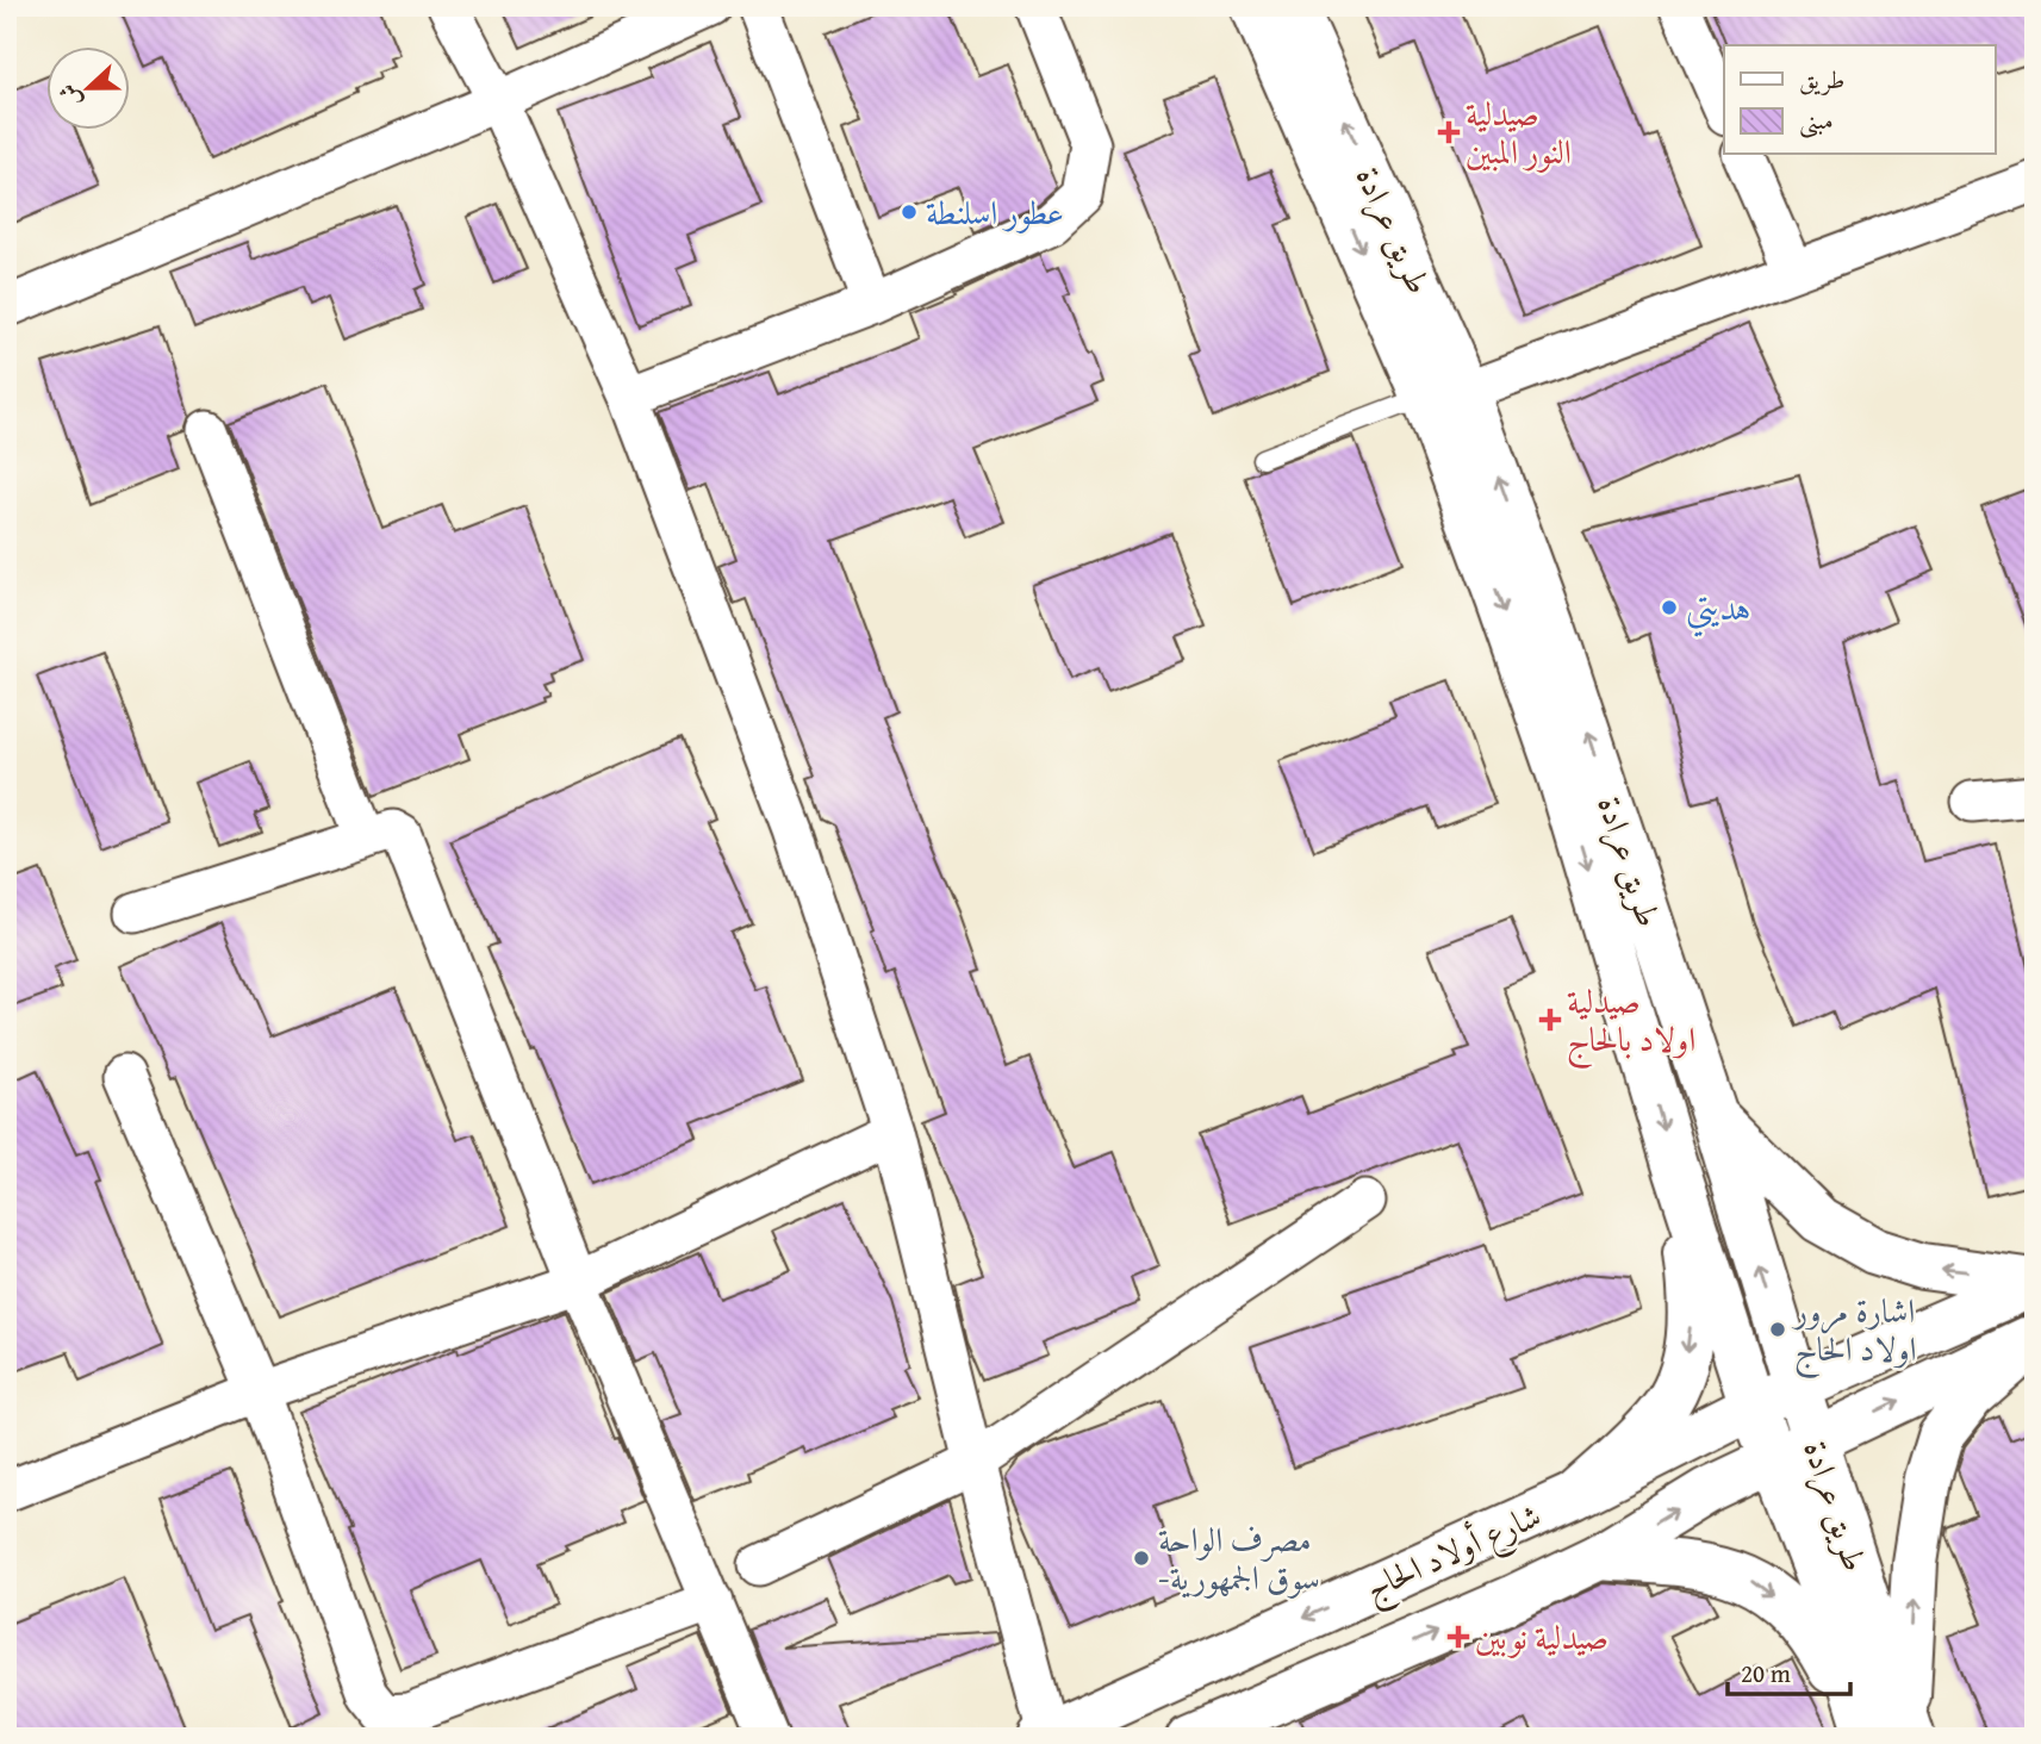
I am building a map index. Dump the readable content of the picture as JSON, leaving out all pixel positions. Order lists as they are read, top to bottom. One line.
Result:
{"streets":{"main road":["طريق عرادة","شارع أولاد الحاج"]},"crossings":[["طريق عرادة","شارع أولاد الحاج"]],"places":{"health":["صيدلية النور المبين","صيدلية اولاد بالحاج","صيدلية نوبين"],"other":["عطور اسلنطة","هديتي","اشارة مرور اولاد الحاج","مصرف الواحة -سوق الجمهورية"]},"legend":["طريق","مبنى"],"scale_bar":"20 m","north":"left"}
